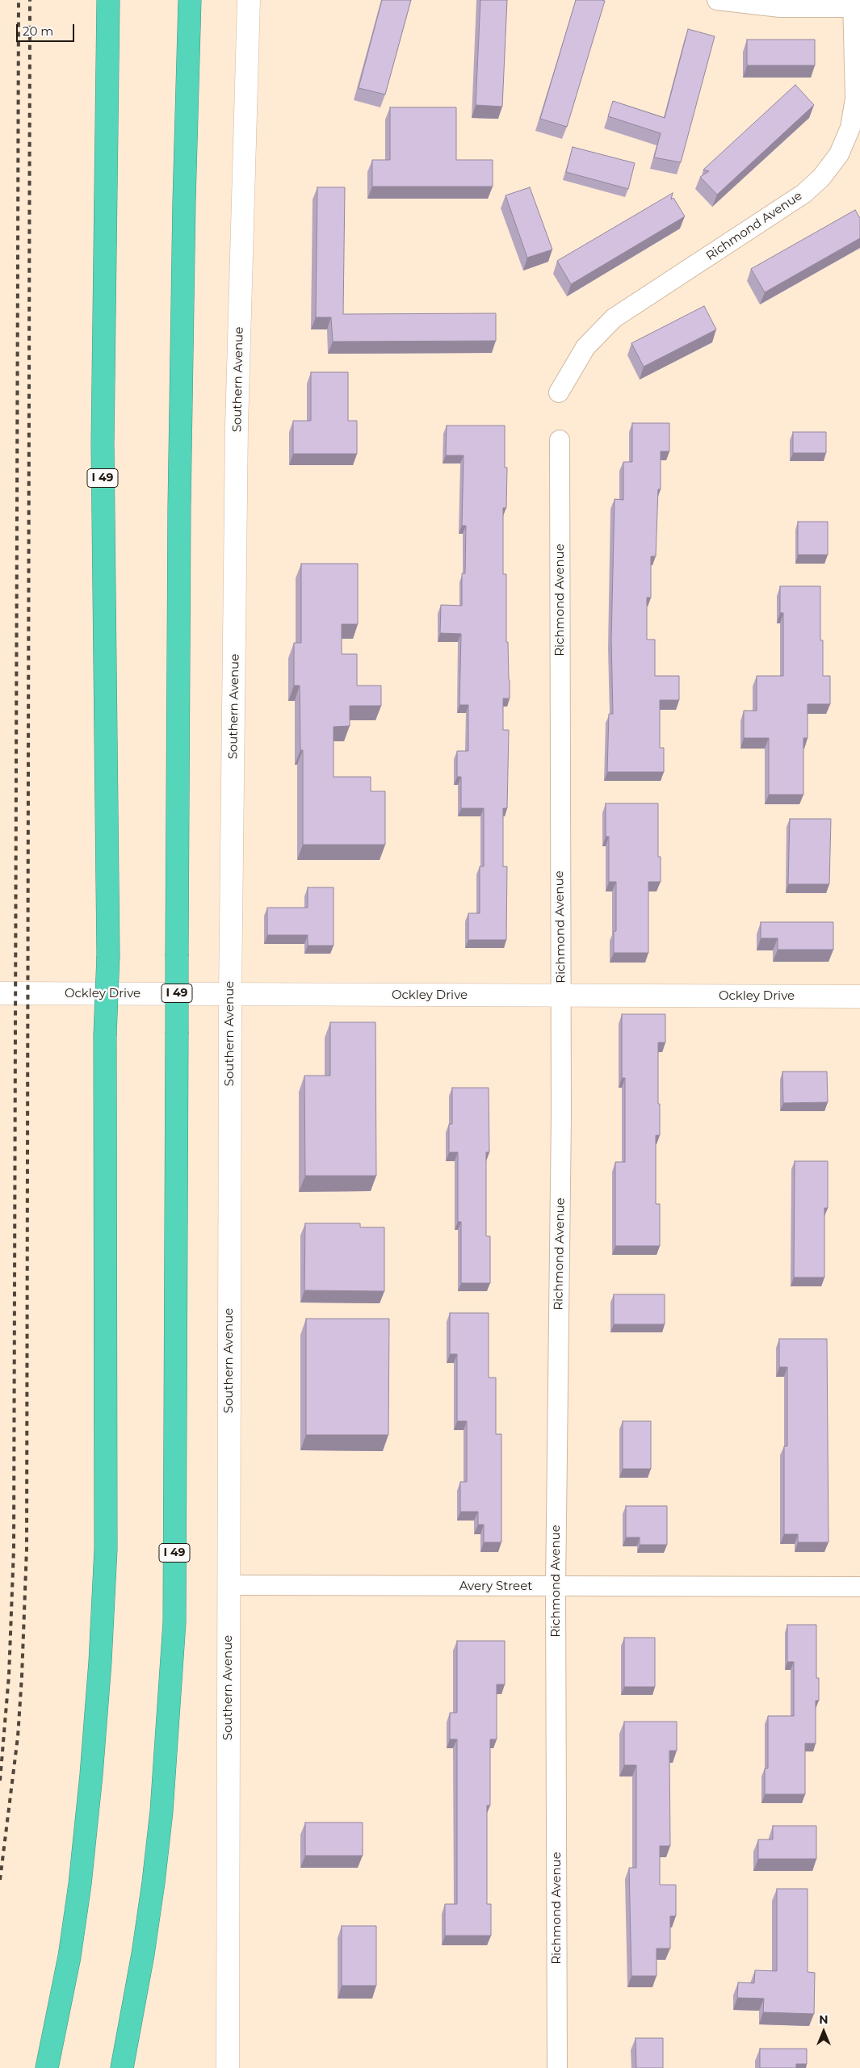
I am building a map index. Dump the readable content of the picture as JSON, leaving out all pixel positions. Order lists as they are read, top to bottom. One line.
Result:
{"streets":{"highway":["I 49"],"street":["Richmond Avenue","Southern Avenue","Ockley Drive","Avery Street"]},"crossings":[["Richmond Avenue","Ockley Drive"],["Richmond Avenue","Avery Street"],["Southern Avenue","Ockley Drive"],["Southern Avenue","Avery Street"]],"scale_bar":"20 m","north":"top"}
